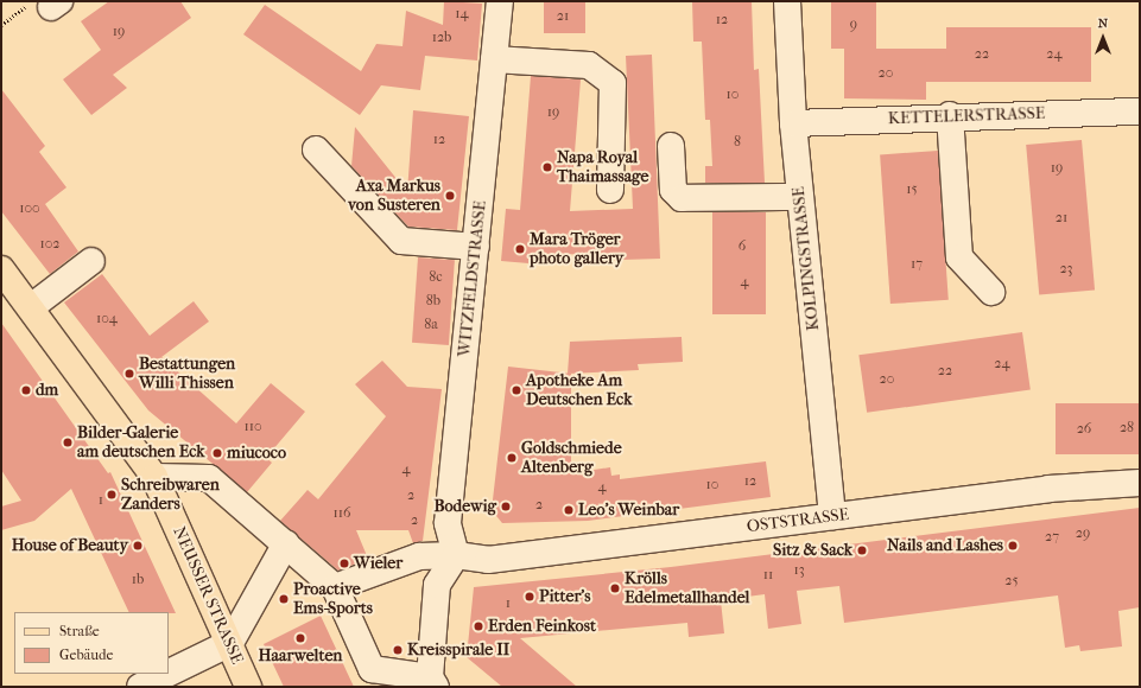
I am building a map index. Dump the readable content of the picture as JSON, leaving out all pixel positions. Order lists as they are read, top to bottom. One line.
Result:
{"streets":{"main road":["NEUSSER STRASSE"],"street":["KETTELERSTRASSE","KOLPINGSTRASSE","WITZFELDSTRASSE","OSTSTRASSE"]},"crossings":[["KETTELERSTRASSE","KOLPINGSTRASSE"],["KOLPINGSTRASSE","OSTSTRASSE"],["WITZFELDSTRASSE","OSTSTRASSE"]],"places":["Napa Royal Thaimassage","Axa Markus von Susteren","Mara Tröger photo gallery","Bestattungen Willi Thissen","dm","Apotheke Am Deutschen Eck","Bilder-Galerie am deutschen Eck","miucoco","Goldschmiede Altenberg","Schreibwaren Zanders","Bodewig","Leo's Weinbar","House of Beauty","Nails and Lashes","Sitz & Sack","Wieler","Krölls Edelmetallhandel","Pitter's","Proactive Ems-Sports","Erden Feinkost","Haarwelten","Kreisspirale II"],"house_numbers":["14","21","12","9","19","12b","22","24","20","10","19","12","8","19","15","100","21","102","6","17","23","8c","4","8b","104","8a","24","22","20","110","28","26","4","12","10","4","2","1","2","116","2","29","27","13","11","1b","25","1"],"legend":["Straße","Gebäude"],"north":"top"}
